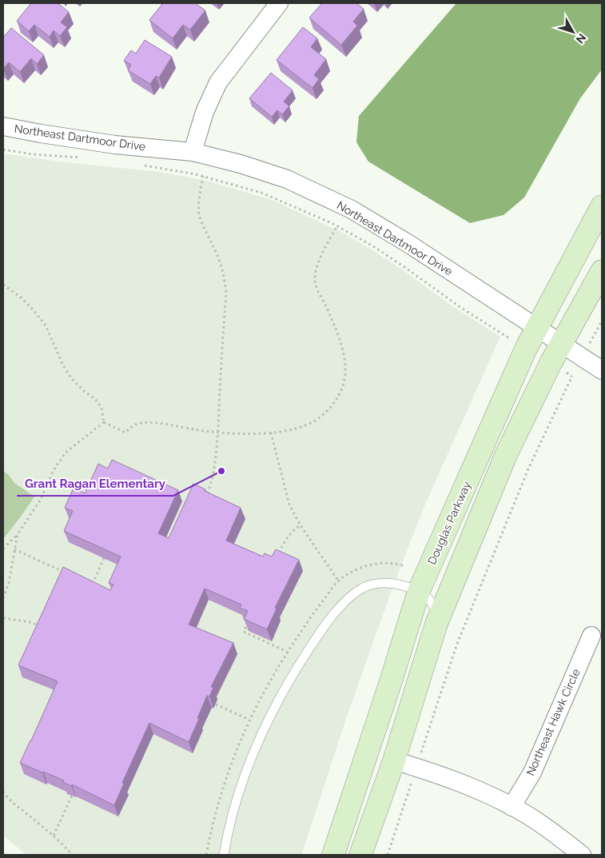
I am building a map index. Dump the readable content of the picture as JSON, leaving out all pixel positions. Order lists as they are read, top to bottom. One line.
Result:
{"streets":{"street":["Northeast Dartmoor Drive","Douglas Parkway","Northeast Hawk Circle"]},"crossings":[["Northeast Dartmoor Drive","Douglas Parkway"]],"places":["Grant Ragan Elementary"],"north":"bottom right"}
